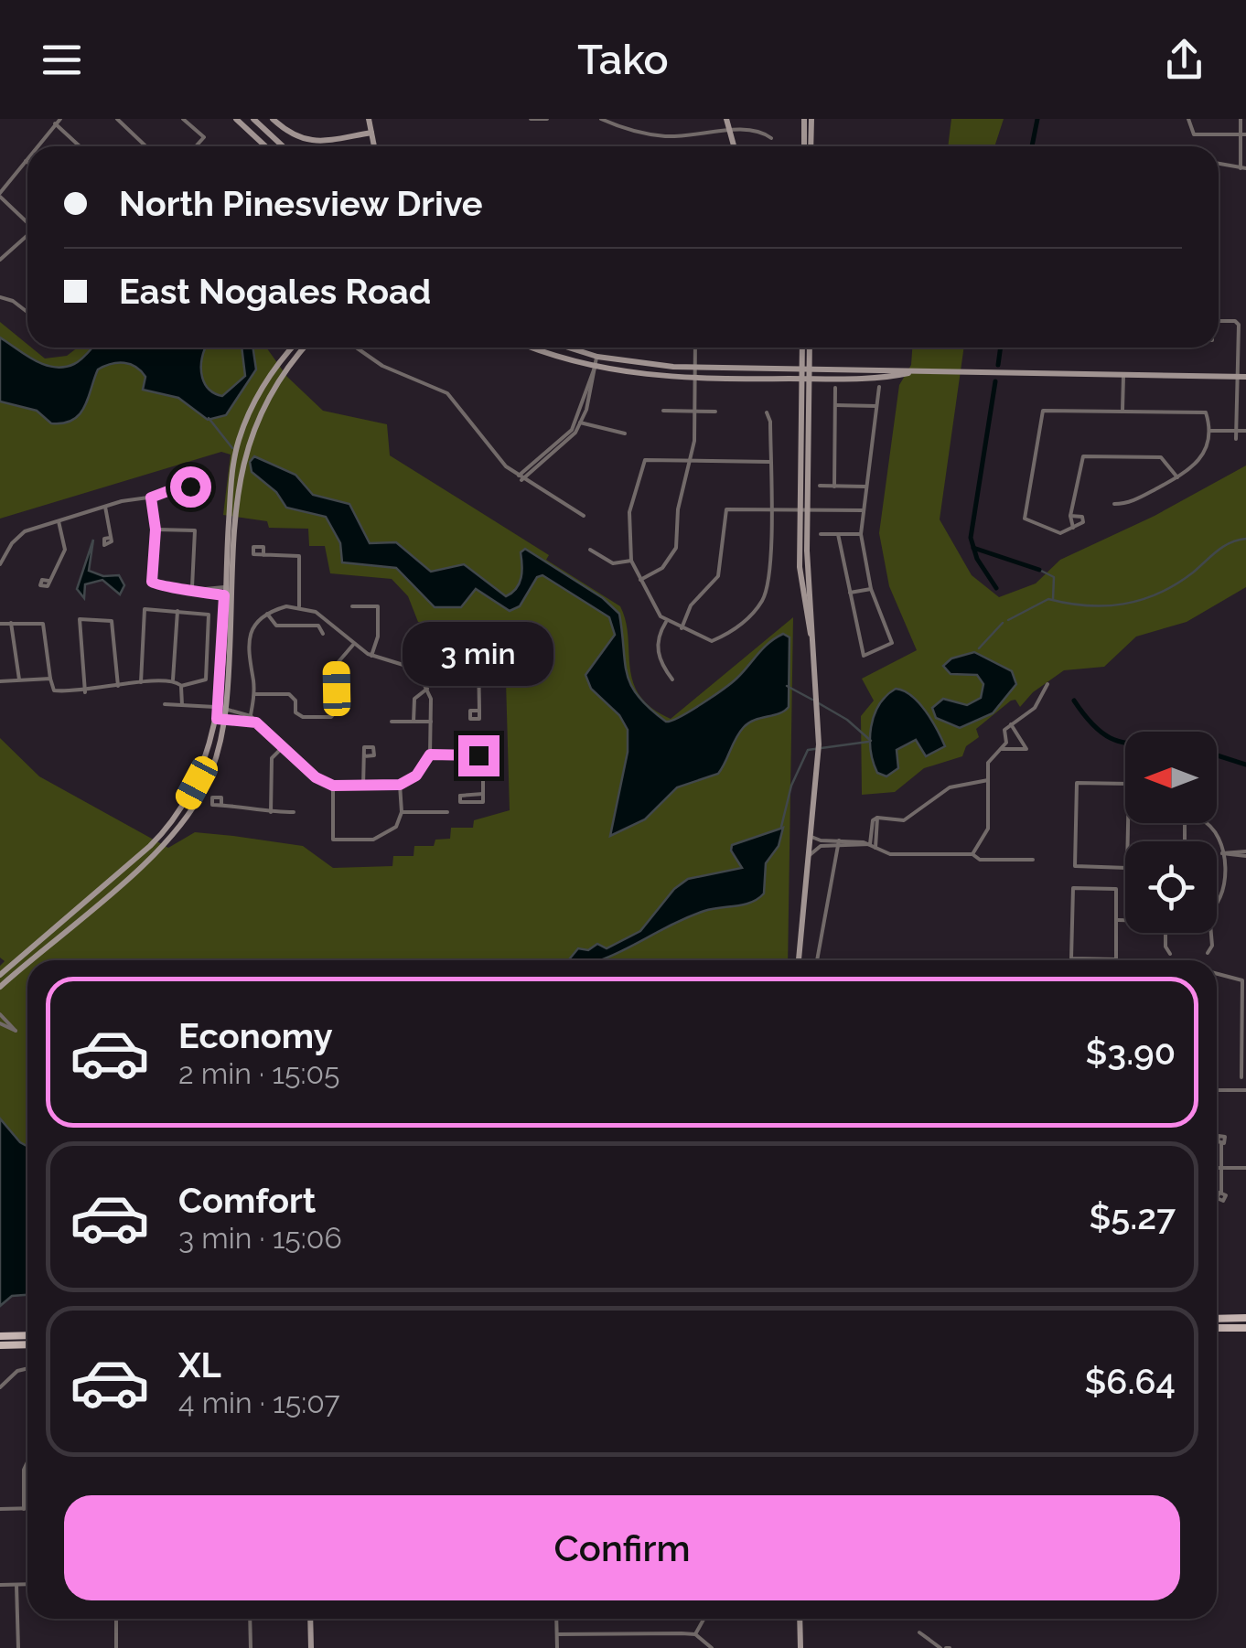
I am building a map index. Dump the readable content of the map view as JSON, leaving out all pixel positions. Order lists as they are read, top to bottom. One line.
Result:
{"north":"left","page":{"header":"Tako","banner":["North Pinesview Drive","East Nogales Road"],"bubble":"3 min","list":[{"name":"Economy","note":"2 min · 15:05","value":"$3.90"},{"name":"Comfort","note":"3 min · 15:06","value":"$5.27"},{"name":"XL","note":"4 min · 15:07","value":"$6.64"}],"buttons":"Confirm"}}
